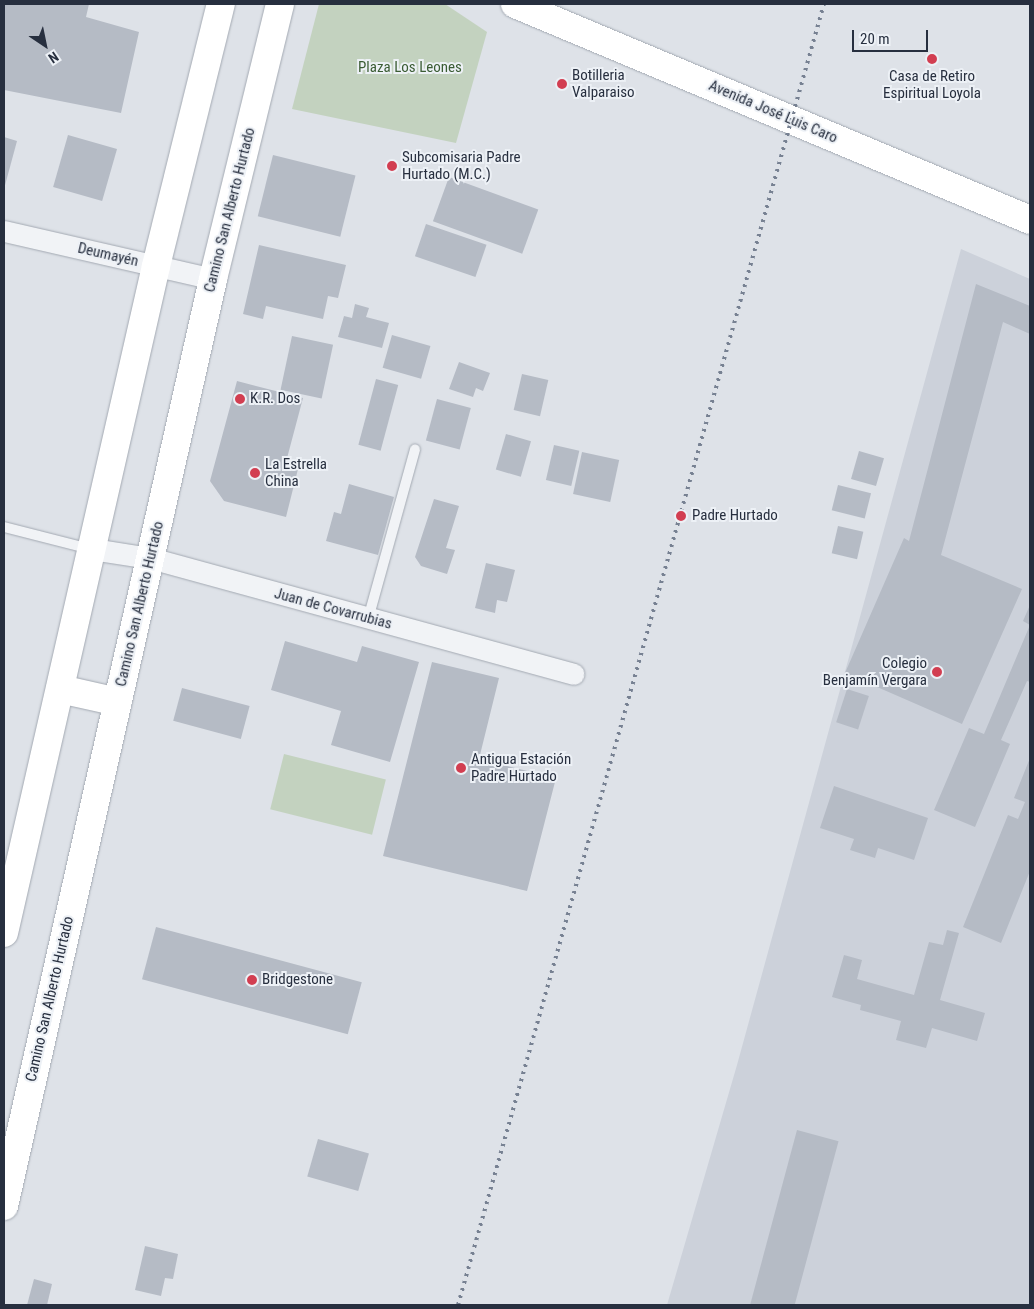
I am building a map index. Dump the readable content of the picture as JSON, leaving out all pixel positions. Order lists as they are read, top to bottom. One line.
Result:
{"streets":{"main road":["Avenida José Luis Caro","Camino San Alberto Hurtado"],"street":["Deumayén","Juan de Covarrubias"]},"crossings":[["Camino San Alberto Hurtado","Deumayén"],["Camino San Alberto Hurtado","Juan de Covarrubias"]],"parks":["Plaza Los Leones"],"places":["Casa de Retiro Espiritual Loyola","Botilleria Valparaiso","Subcomisaria Padre Hurtado (M.C.)","K.R. Dos","La Estrella China","Padre Hurtado","Colegio Benjamín Vergara","Antigua Estación Padre Hurtado","Bridgestone"],"scale_bar":"20 m","north":"bottom right"}
